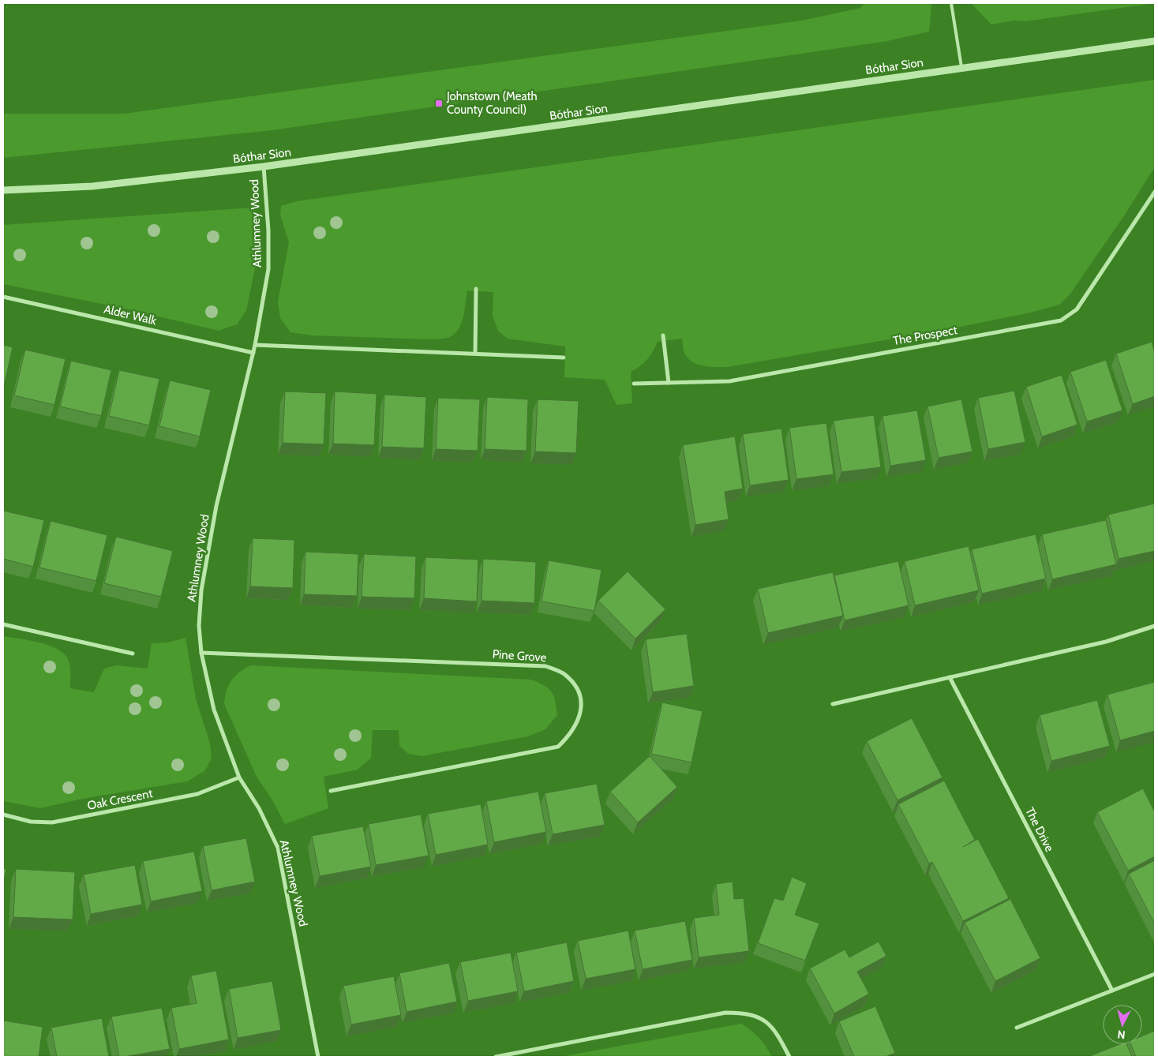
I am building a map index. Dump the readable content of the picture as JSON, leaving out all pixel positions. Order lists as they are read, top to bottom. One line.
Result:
{"streets":{"street":["Bóthar Sion","Athlumney Wood","Alder Walk","The Prospect","Pine Grove","Oak Crescent","The Drive"]},"crossings":[["Bóthar Sion","Athlumney Wood"],["Athlumney Wood","Alder Walk"],["Athlumney Wood","Pine Grove"],["Athlumney Wood","Oak Crescent"]],"places":{"transit":["Johnstown (Meath County Council)"]},"north":"bottom"}
